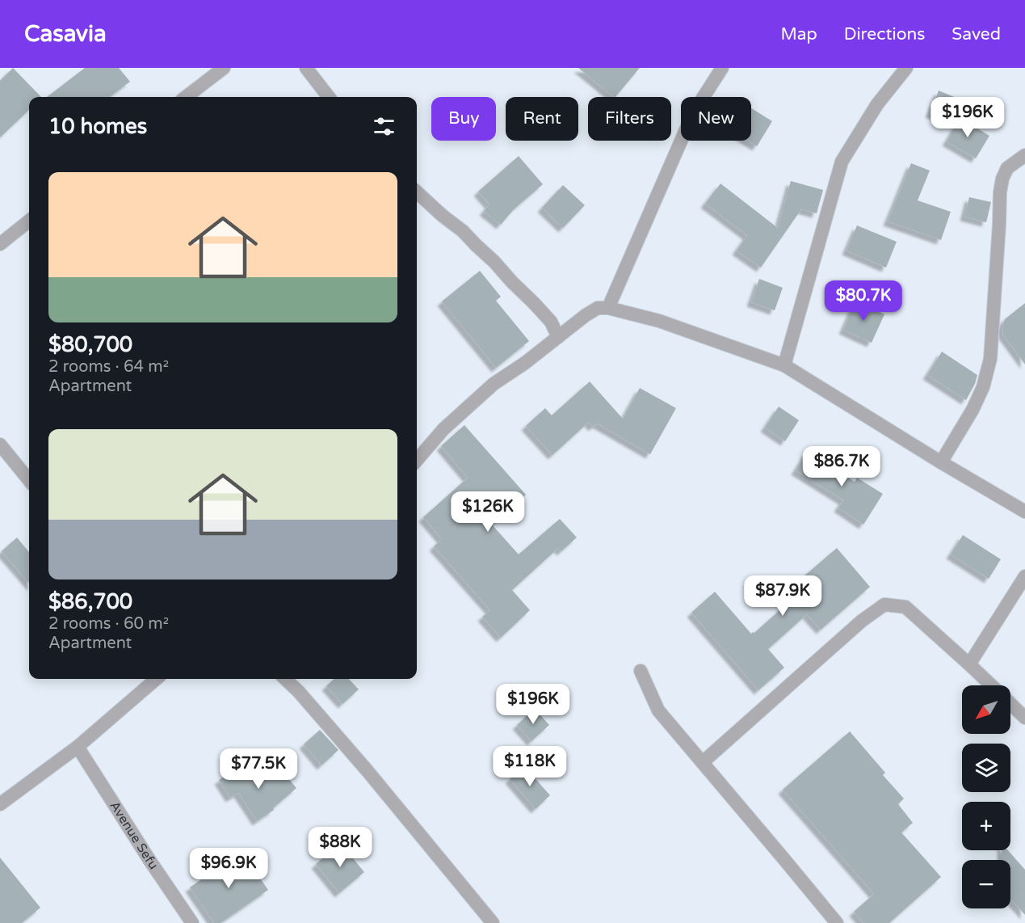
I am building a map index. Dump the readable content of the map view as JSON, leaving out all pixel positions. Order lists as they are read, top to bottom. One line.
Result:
{"streets":{"street":["Avenue Sefu"]},"north":"bottom left","page":{"header":"Casavia","nav":["Map","Directions","Saved"],"price":["$196K","$80.7K","$86.7K","$126K","$87.9K","$196K","$118K","$77.5K","$88K","$96.9K"],"chip":["Buy","Rent","Filters","New"],"heading":"10 homes","list":[{"name":"$80,700","note":"2 rooms · 64 m² · Apartment"},{"name":"$86,700","note":"2 rooms · 60 m² · Apartment"}],"map_buttons":["+","−"]}}
